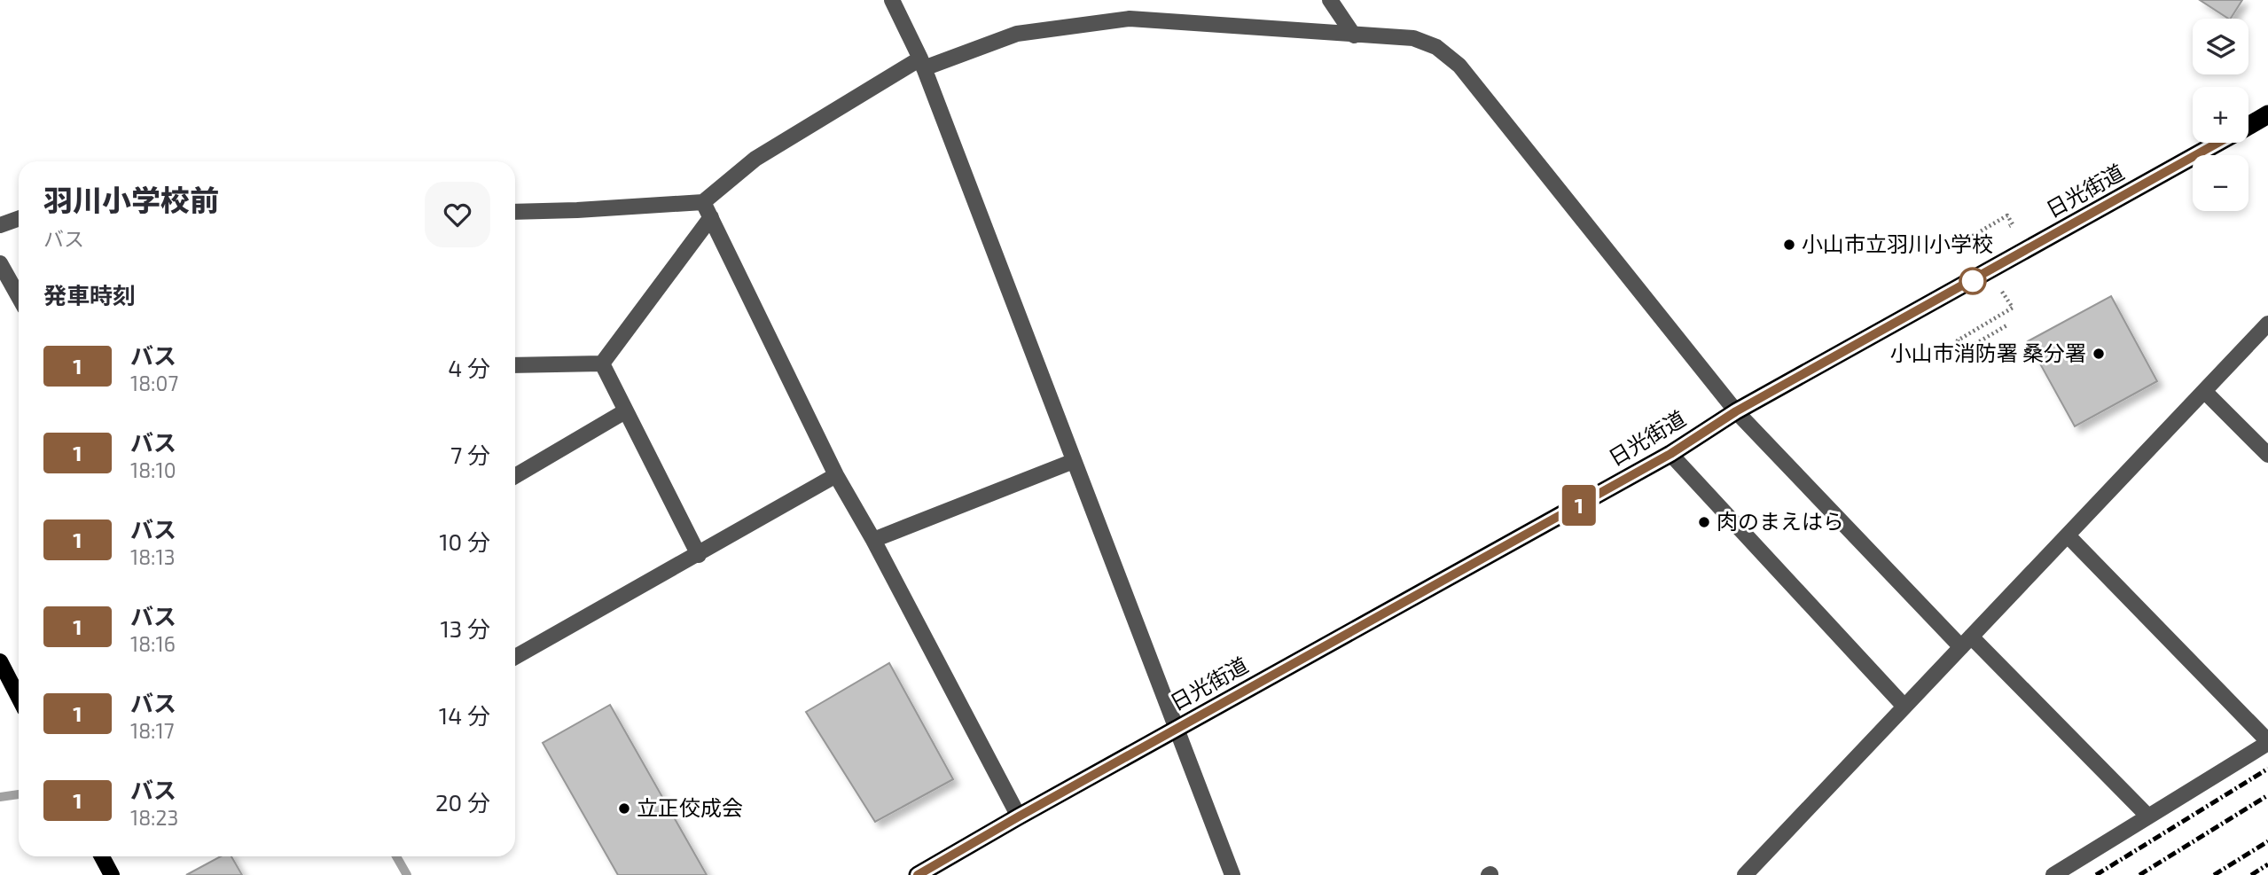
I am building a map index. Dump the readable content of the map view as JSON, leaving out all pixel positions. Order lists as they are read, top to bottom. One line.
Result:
{"streets":{"highway":["日光街道"]},"places":["小山市立羽川小学校","小山市消防署 桑分署","肉のまえはら","立正佼成会"],"lines":["bus line 1"],"page":{"on_map":"1","map_buttons":["+","−"],"heading":[["羽川小学校前","バス"],"発車時刻"],"list":[{"mark":"1","name":"バス","note":"18:07","value":"4 分"},{"mark":"1","name":"バス","note":"18:10","value":"7 分"},{"mark":"1","name":"バス","note":"18:13","value":"10 分"},{"mark":"1","name":"バス","note":"18:16","value":"13 分"},{"mark":"1","name":"バス","note":"18:17","value":"14 分"},{"mark":"1","name":"バス","note":"18:23","value":"20 分"}]}}
